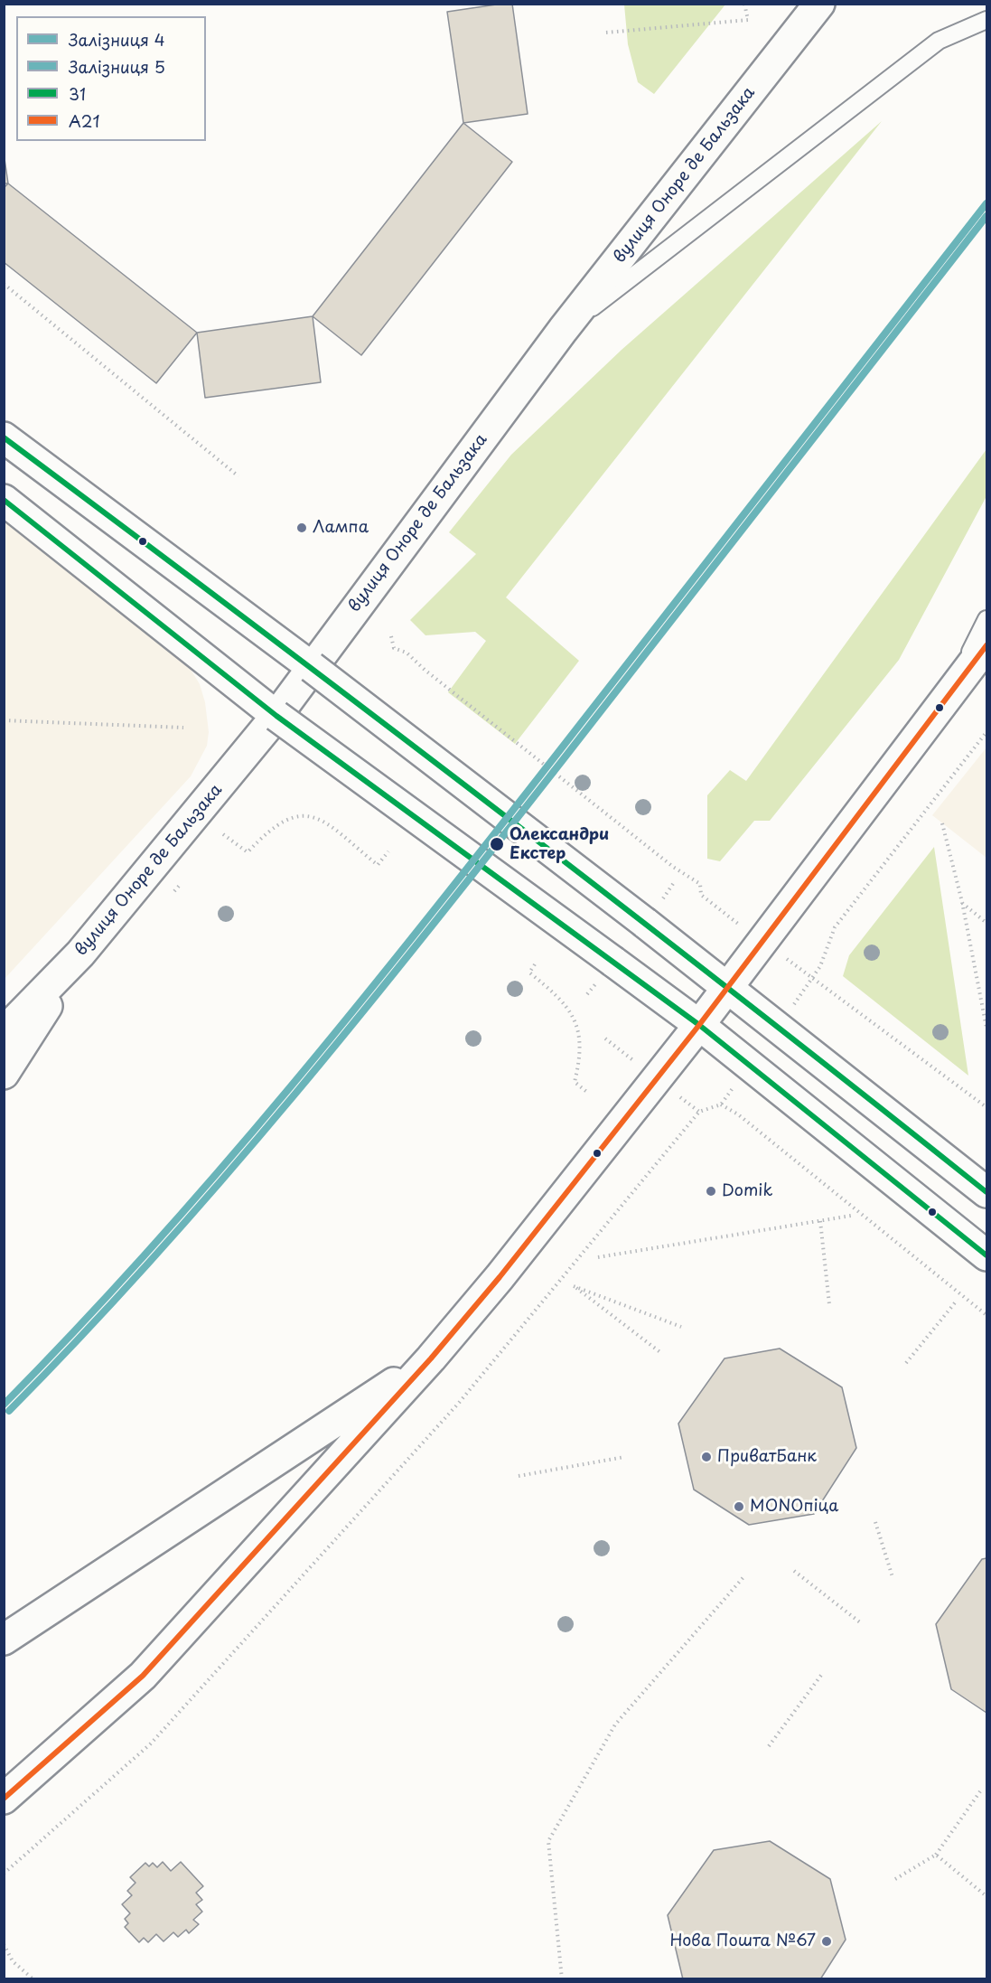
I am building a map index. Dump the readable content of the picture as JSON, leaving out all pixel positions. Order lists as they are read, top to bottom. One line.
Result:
{"streets":{"street":["вулиця Оноре де Бальзака"]},"places":["Лампа","Олександри Екстер","Domik","ПриватБанк","MONOпіца","Нова Пошта №67"],"lines":["rail line 4","rail line 5","transit line 31","transit line А21"],"legend":["Залізниця 4","Залізниця 5","31","А21"]}
